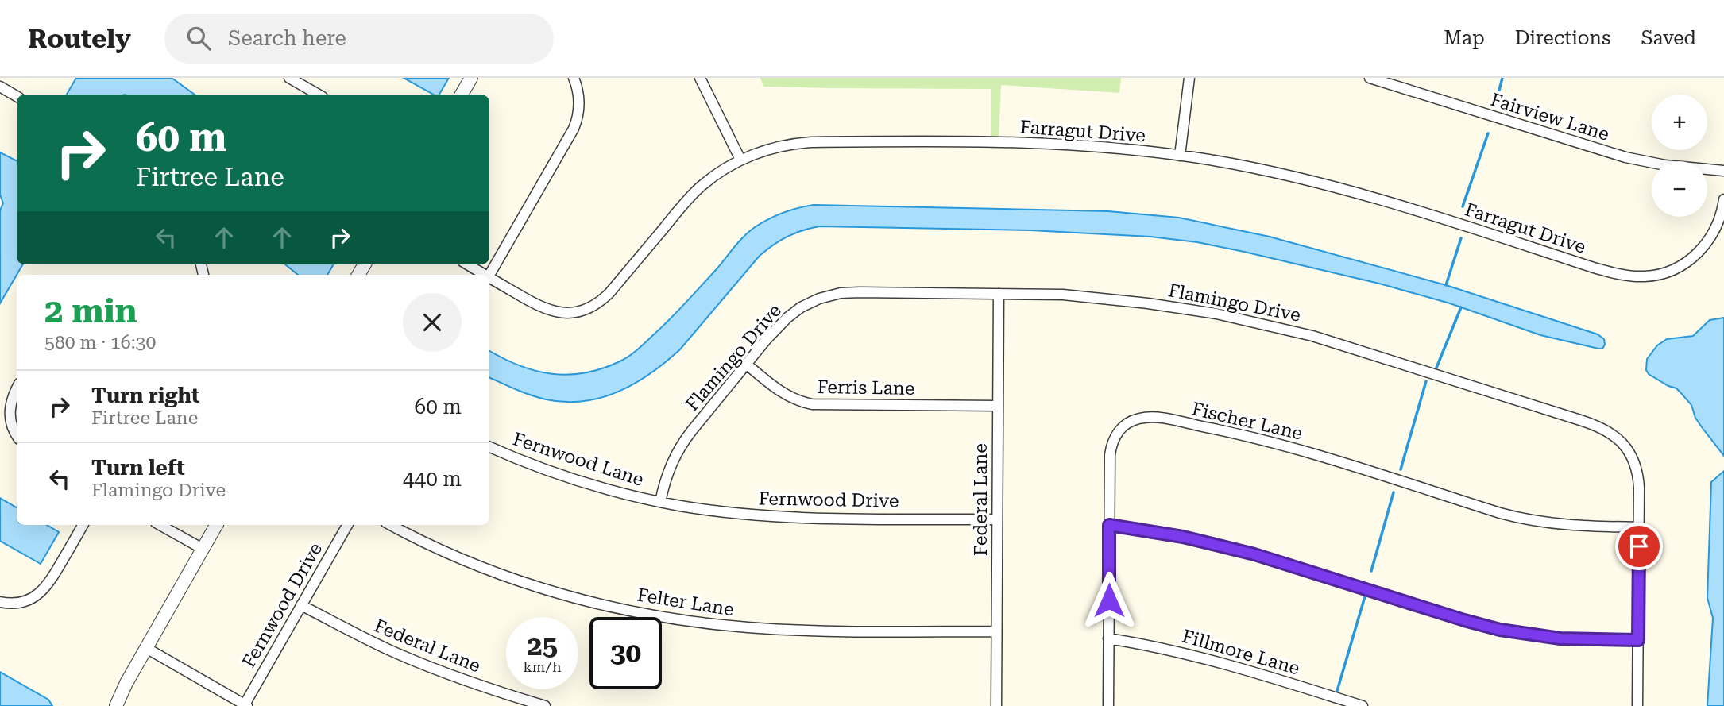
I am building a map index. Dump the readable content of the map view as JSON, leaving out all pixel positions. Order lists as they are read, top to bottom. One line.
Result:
{"streets":{"street":["Fairview Lane","Farragut Drive","Flamingo Drive","Ferris Lane","Fischer Lane","Fernwood Lane","Fernwood Drive","Federal Lane","Felter Lane","Fillmore Lane"]},"crossings":[["Flamingo Drive","Ferris Lane"],["Flamingo Drive","Fischer Lane"],["Flamingo Drive","Fernwood Lane"],["Flamingo Drive","Fernwood Drive"],["Flamingo Drive","Federal Lane"],["Ferris Lane","Federal Lane"],["Fischer Lane","Fillmore Lane"],["Fernwood Lane","Fernwood Drive"],["Fernwood Drive","Federal Lane"],["Federal Lane","Felter Lane"]],"page":{"header":"Routely","search":"Search here","nav":["Map","Directions","Saved"],"map_buttons":["+","−"],"turn":["60 m","Firtree Lane"],"heading":["2 min","580 m · 16:30"],"list":[{"name":"Turn right","note":"Firtree Lane","value":"60 m"},{"name":"Turn left","note":"Flamingo Drive","value":"440 m"}],"speed":"25 km/h","limit":"30"}}
